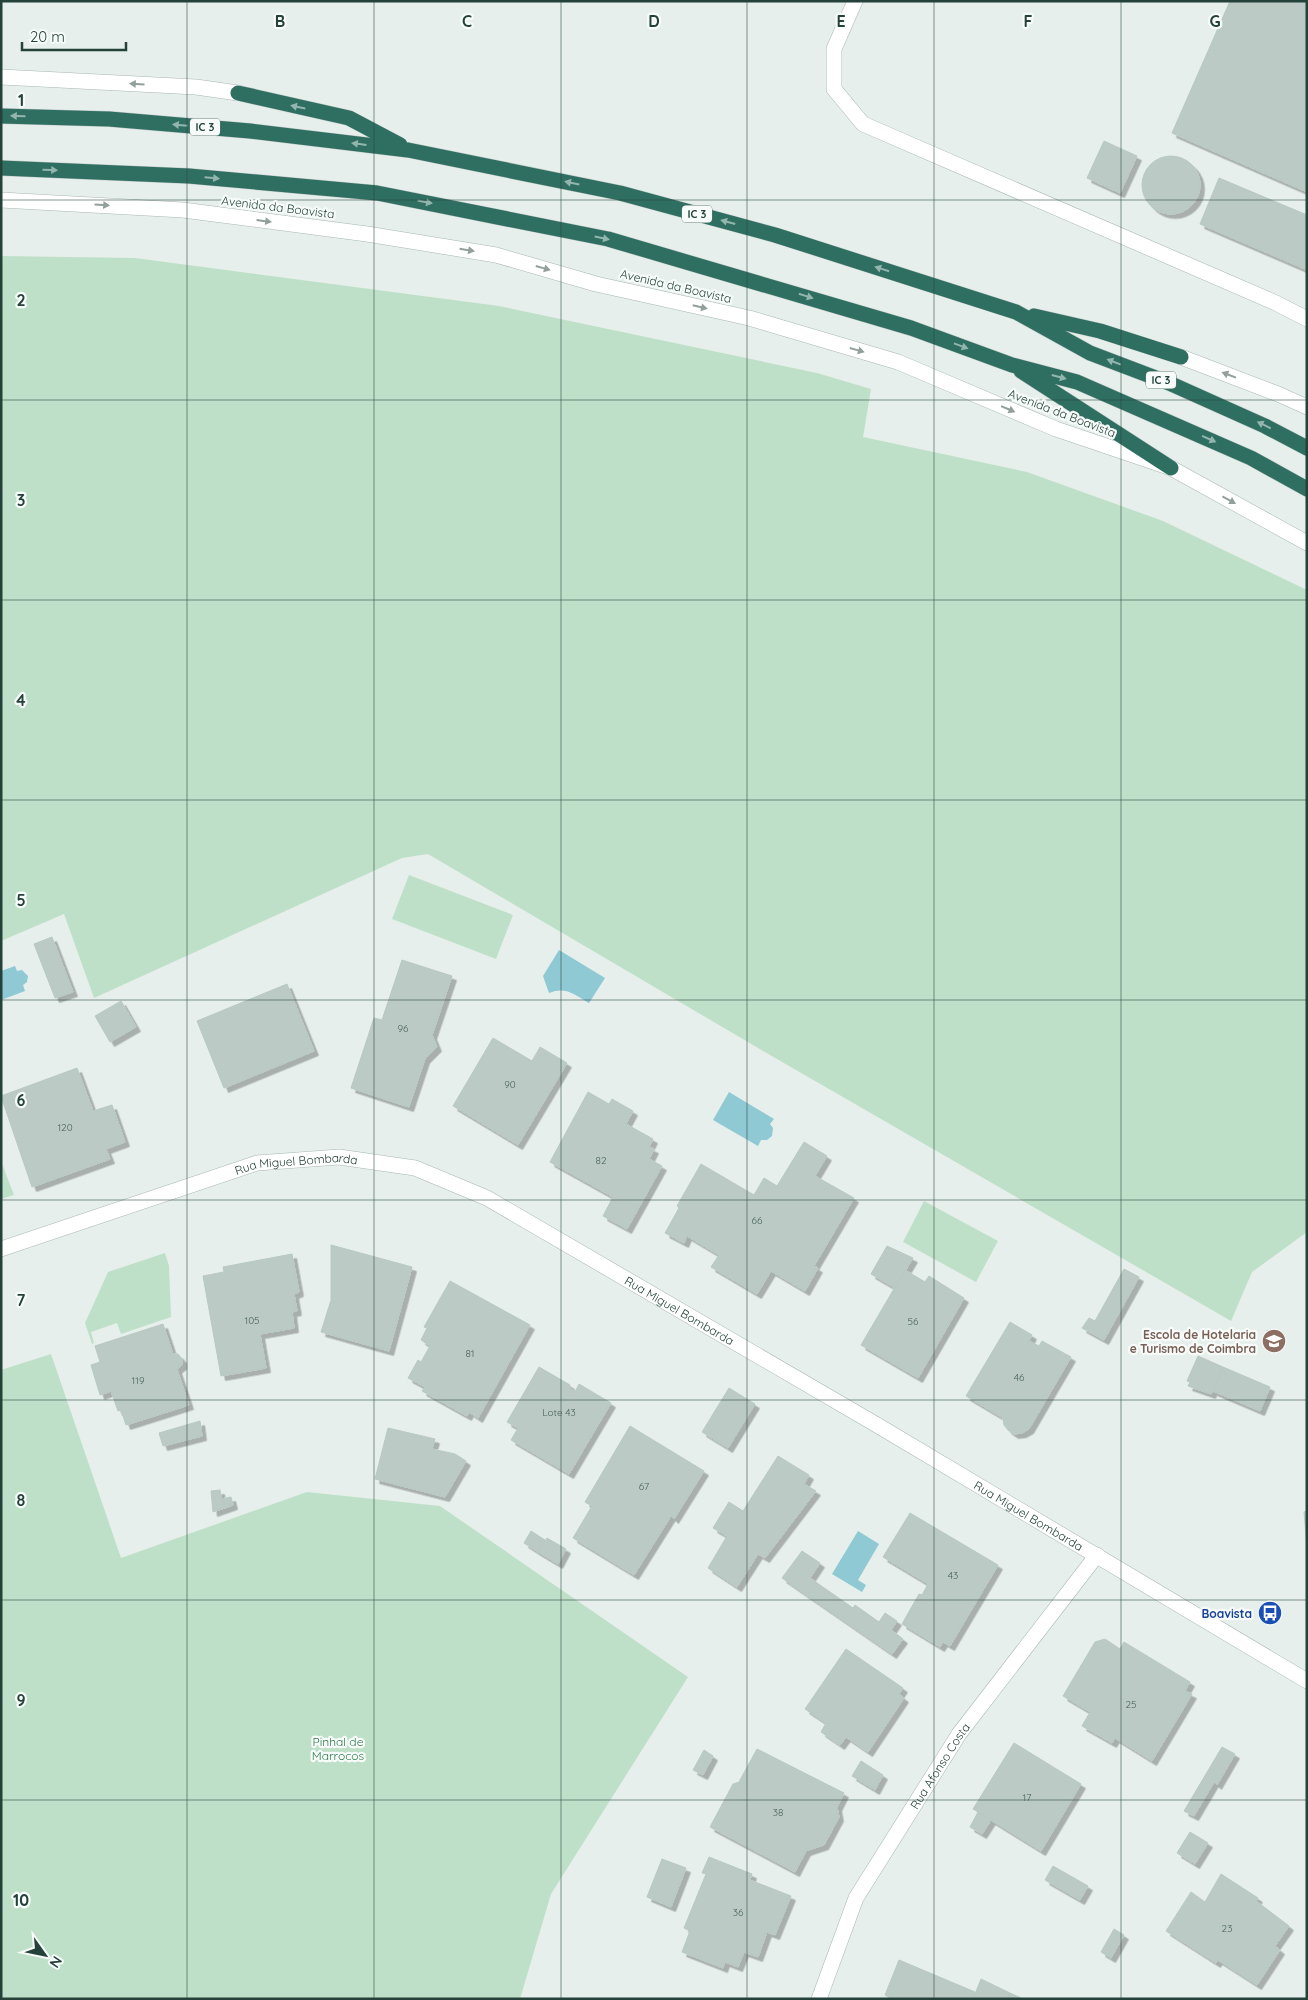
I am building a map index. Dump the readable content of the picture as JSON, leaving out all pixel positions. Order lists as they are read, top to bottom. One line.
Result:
{"streets":{"highway":["IC 3","Avenida da Boavista"],"street":["Rua Miguel Bombarda","Rua Afonso Costa"]},"crossings":[["Rua Miguel Bombarda","Rua Afonso Costa"]],"parks":["Pinhal de Marrocos"],"places":{"school or university":["Escola de Hotelaria e Turismo de Coimbra"],"bus stop":["Boavista"]},"house_numbers":["96","90","120","82","66","105","56","81","46","119","Lote 43","67","43","25","17","38","36","23"],"scale_bar":"20 m","north":"bottom right","grid":{"columns":["B","C","D","E","F","G"],"rows":["1","2","3","4","5","6","7","8","9","10"]}}
